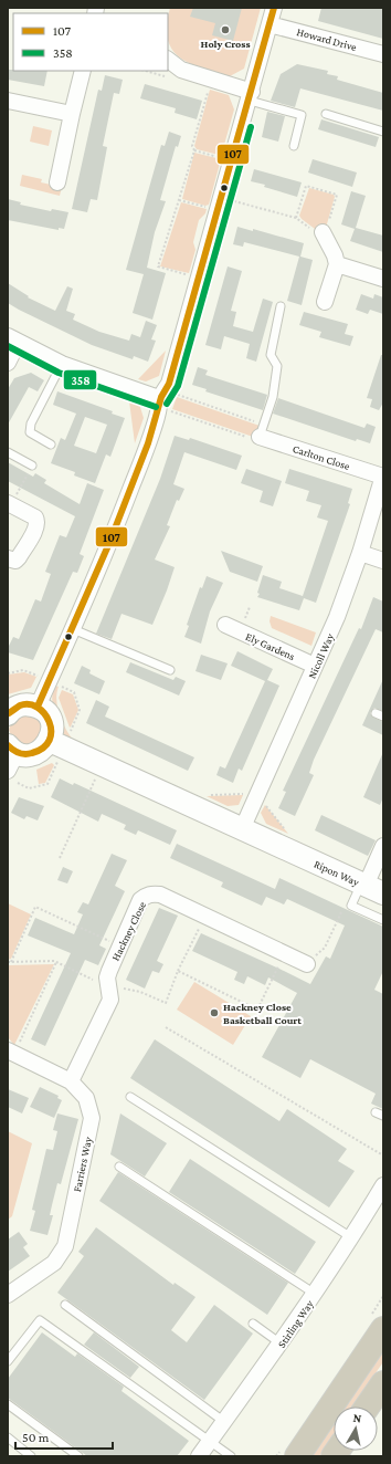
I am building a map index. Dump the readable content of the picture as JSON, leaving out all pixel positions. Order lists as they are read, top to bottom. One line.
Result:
{"streets":{"street":["Howard Drive","Carlton Close","Ely Gardens","Nicoll Way","Ripon Way","Hackney Close","Farriers Way","Stirling Way"]},"crossings":[["Carlton Close","Nicoll Way"],["Ely Gardens","Nicoll Way"],["Nicoll Way","Ripon Way"],["Hackney Close","Farriers Way"]],"places":["Holy Cross","Hackney Close Basketball Court"],"lines":["transit line 107","transit line 358"],"legend":["107","358"],"scale_bar":"50 m","north":"top"}
